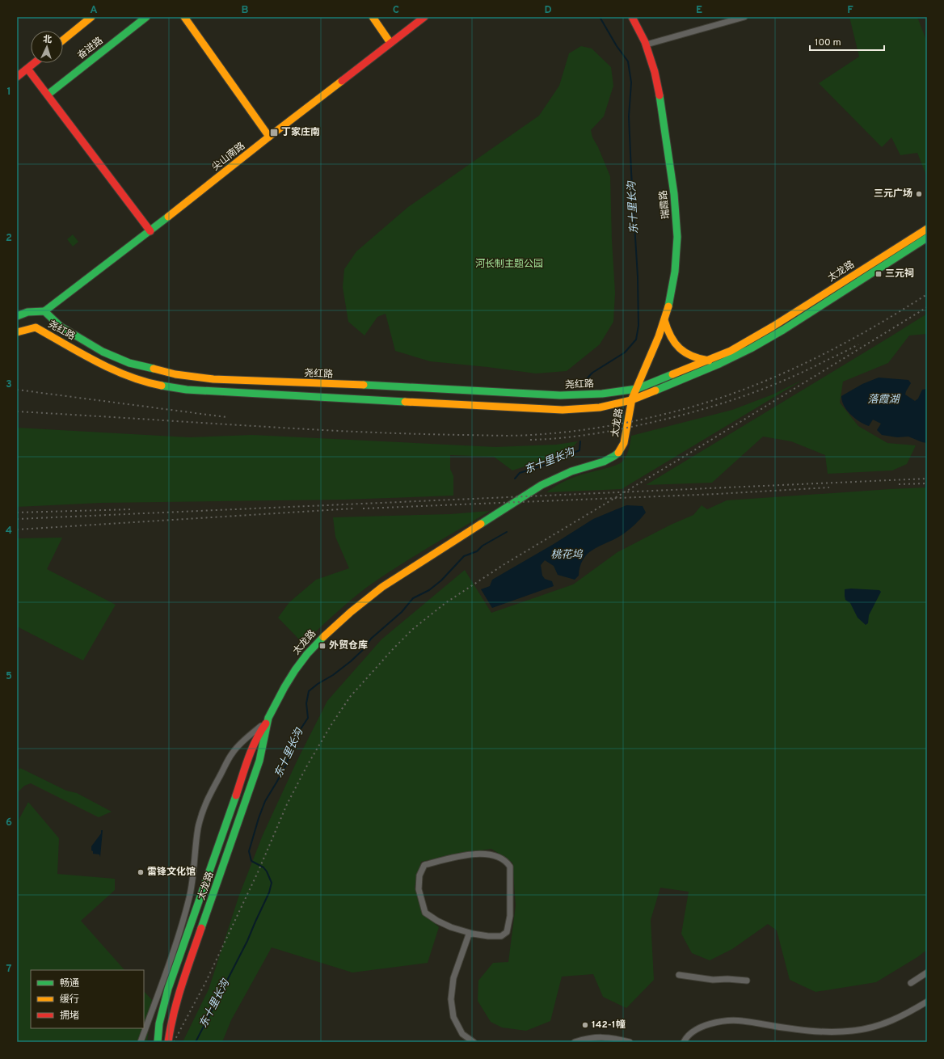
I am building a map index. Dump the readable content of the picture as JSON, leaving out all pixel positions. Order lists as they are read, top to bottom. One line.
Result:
{"streets":{"street":["奋进路","尖山南路","瑞霞路","太龙路","尧红路"]},"crossings":[["尖山南路","尧红路"],["瑞霞路","太龙路"],["瑞霞路","尧红路"],["太龙路","尧红路"]],"water":["东十里长沟","落霞湖","桃花坞"],"parks":["河长制主题公园"],"places":{"transit":["丁家庄南","三元祠","外贸仓库"],"other":["三元广场","雷锋文化馆","142-1幢"]},"legend":["畅通","缓行","拥堵"],"scale_bar":"100 m","north":"top","grid":{"columns":["A","B","C","D","E","F"],"rows":["1","2","3","4","5","6","7"]}}
